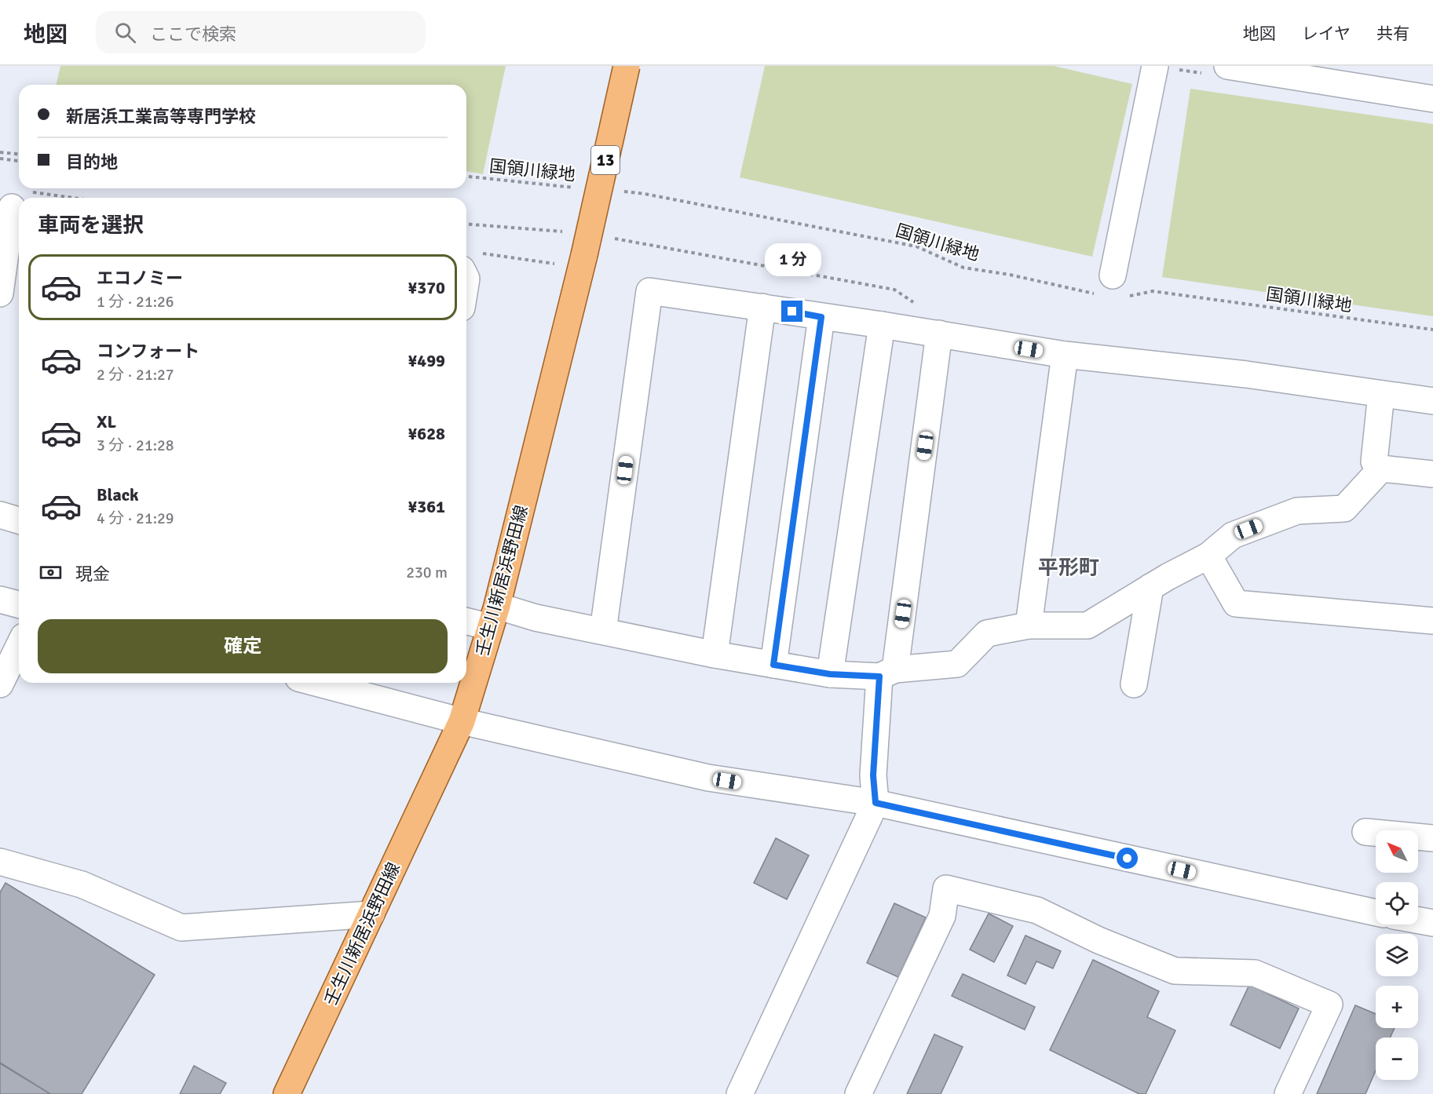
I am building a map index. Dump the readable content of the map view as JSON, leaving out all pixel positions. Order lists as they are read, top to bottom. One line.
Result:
{"streets":{"main road":["13","壬生川新居浜野田線"],"path":["国領川緑地"]},"districts":["平形町"],"north":"top left","page":{"header":"地図","search":"ここで検索","nav":["地図","レイヤ","共有"],"banner":["新居浜工業高等専門学校","目的地"],"heading":"車両を選択","bubble":"1 分","list":[{"name":"エコノミー","note":"1 分 · 21:26","value":"¥370"},{"name":"コンフォート","note":"2 分 · 21:27","value":"¥499"},{"name":"XL","note":"3 分 · 21:28","value":"¥628"},{"name":"Black","note":"4 分 · 21:29","value":"¥361"}],"pay":["現金","230 m"],"buttons":"確定","map_buttons":["+","−"]}}
